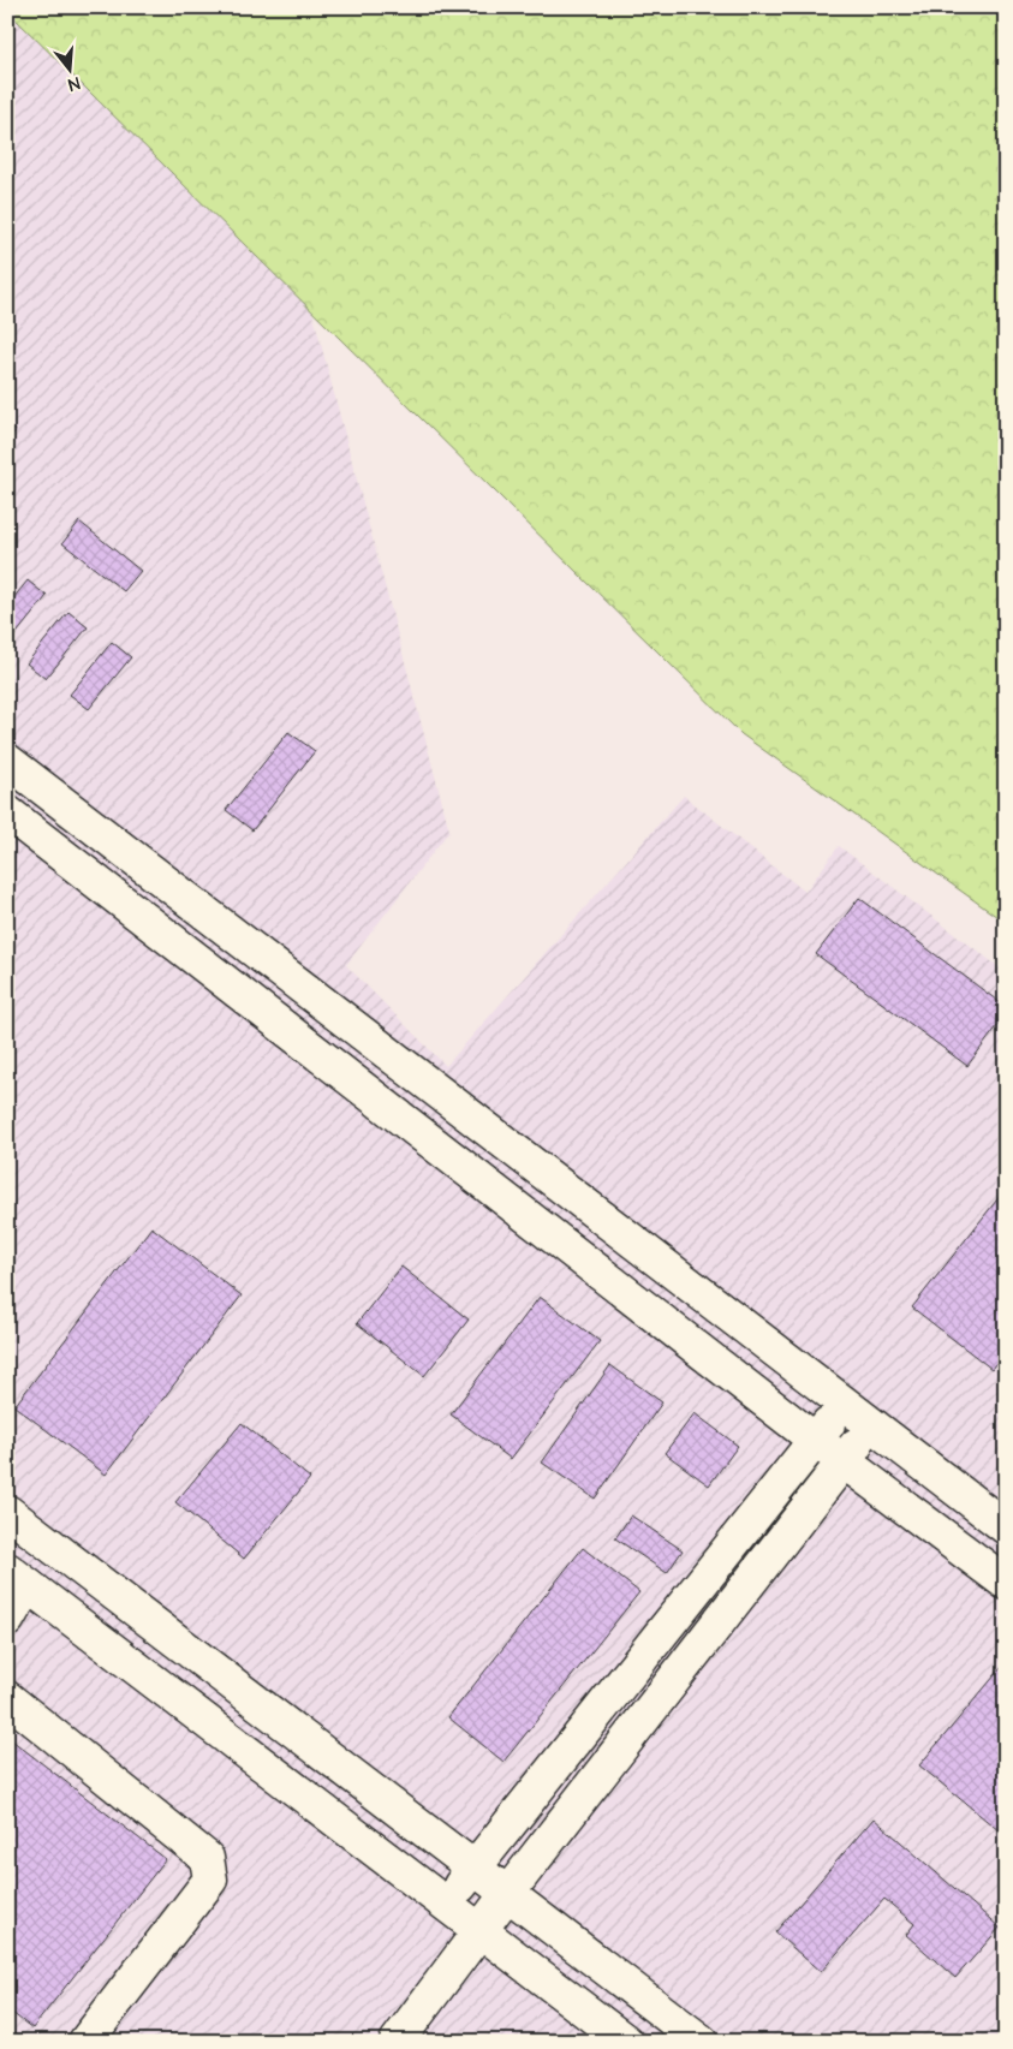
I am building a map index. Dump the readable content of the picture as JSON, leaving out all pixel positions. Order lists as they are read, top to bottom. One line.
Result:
{"north":"bottom"}
